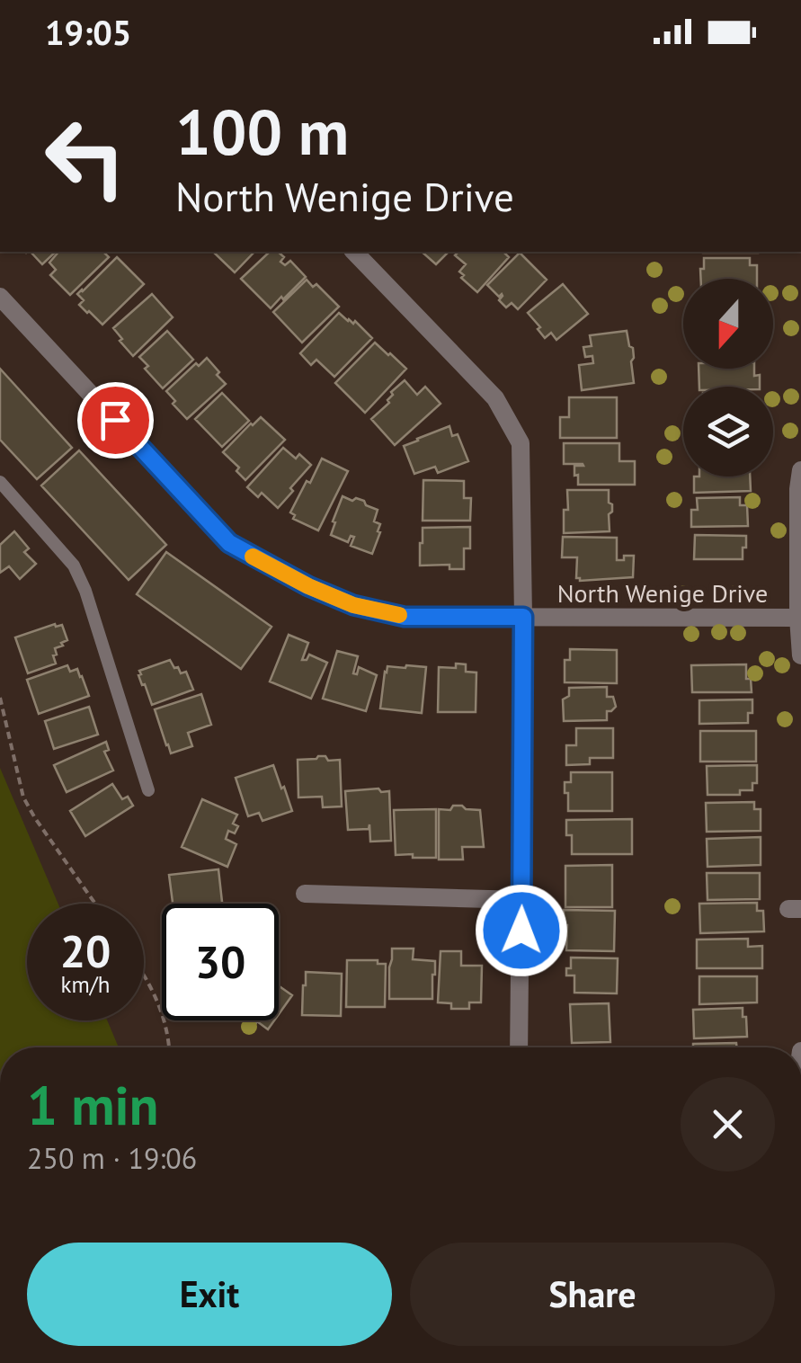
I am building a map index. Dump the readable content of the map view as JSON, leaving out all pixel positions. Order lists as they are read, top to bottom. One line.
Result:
{"streets":{"street":["North Wenige Drive"]},"north":"bottom","page":{"status":"19:05","turn":["100 m","North Wenige Drive"],"speed":"20 km/h","limit":"30","heading":["1 min","250 m · 19:06"],"buttons":["Exit","Share"]}}
